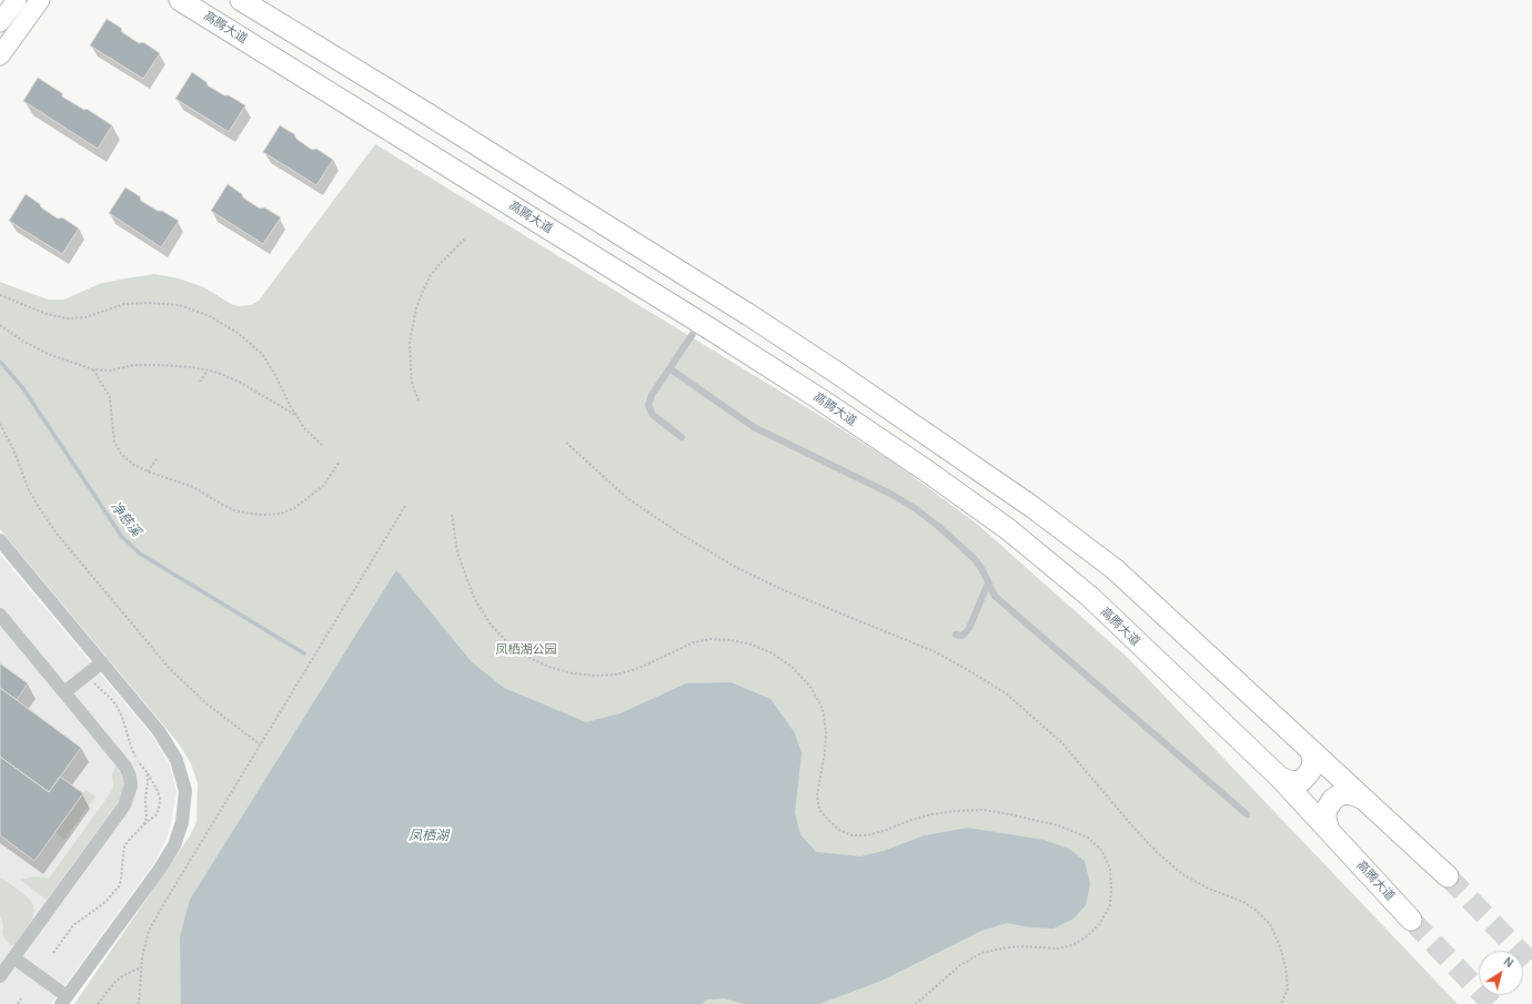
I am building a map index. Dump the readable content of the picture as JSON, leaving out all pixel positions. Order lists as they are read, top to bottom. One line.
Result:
{"streets":{"main road":["高腾大道"]},"water":["净慈溪","凤栖湖"],"parks":["凤栖湖公园"],"north":"top right"}
